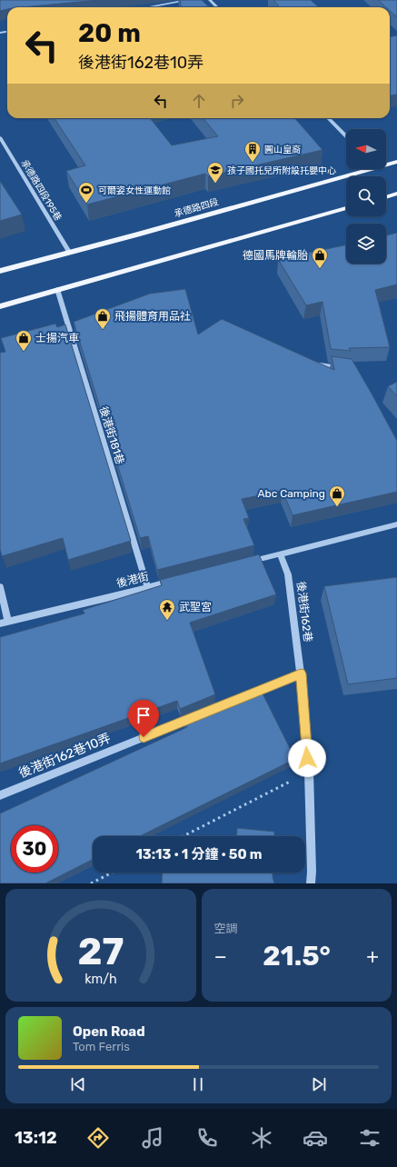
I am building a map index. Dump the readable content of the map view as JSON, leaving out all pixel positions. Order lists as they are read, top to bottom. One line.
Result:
{"streets":{"main road":["承德路四段"],"street":["承德路四段195巷","後港街181巷","後港街","後港街162巷","後港街162巷10弄"]},"crossings":[["承德路四段195巷","承德路四段"],["後港街181巷","後港街"],["後港街162巷","後港街162巷10弄"]],"places":{"building":["圓山皇裔"],"school or university":["孩子國托兒所附設托嬰中心"],"sports":["可爾姿女性運動館"],"shop":["德國馬牌輪胎","飛揚體育用品社","士揚汽車","Abc Camping"],"temple":["武聖宮"]},"north":"left","page":{"turn":["20 m","後港街162巷10弄"],"limit":"30","trip":"13:13 · 1 分鐘 · 50 m","tile":"空調","heat":["−","21.5°","+"],"song":["Open Road","Tom Ferris"],"tabs":"13:12","gauge":["27","km/h"]}}
